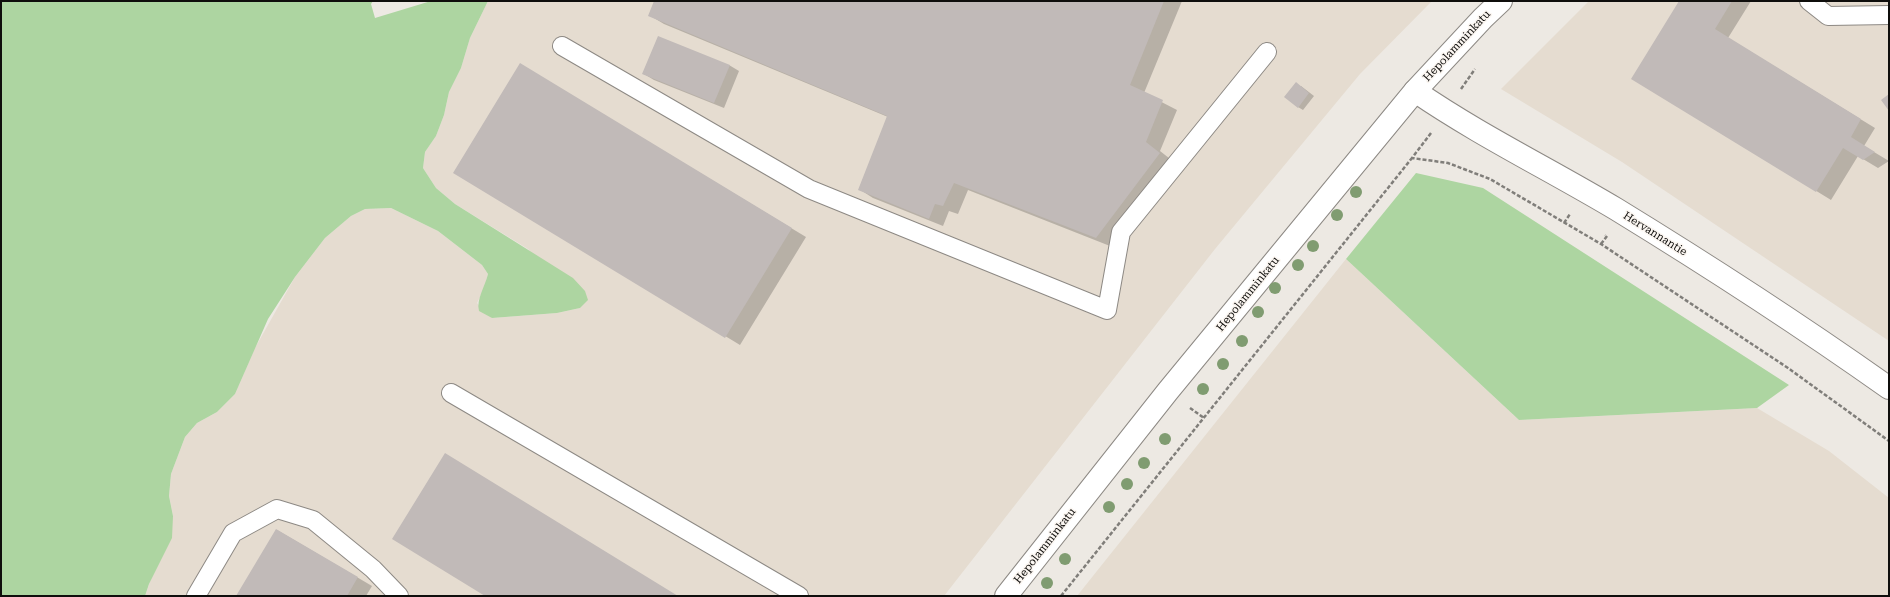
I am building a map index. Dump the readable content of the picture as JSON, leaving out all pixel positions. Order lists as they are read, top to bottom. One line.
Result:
{"streets":{"main road":["Hepolamminkatu","Hervannantie"]},"crossings":[["Hepolamminkatu","Hervannantie"]]}
